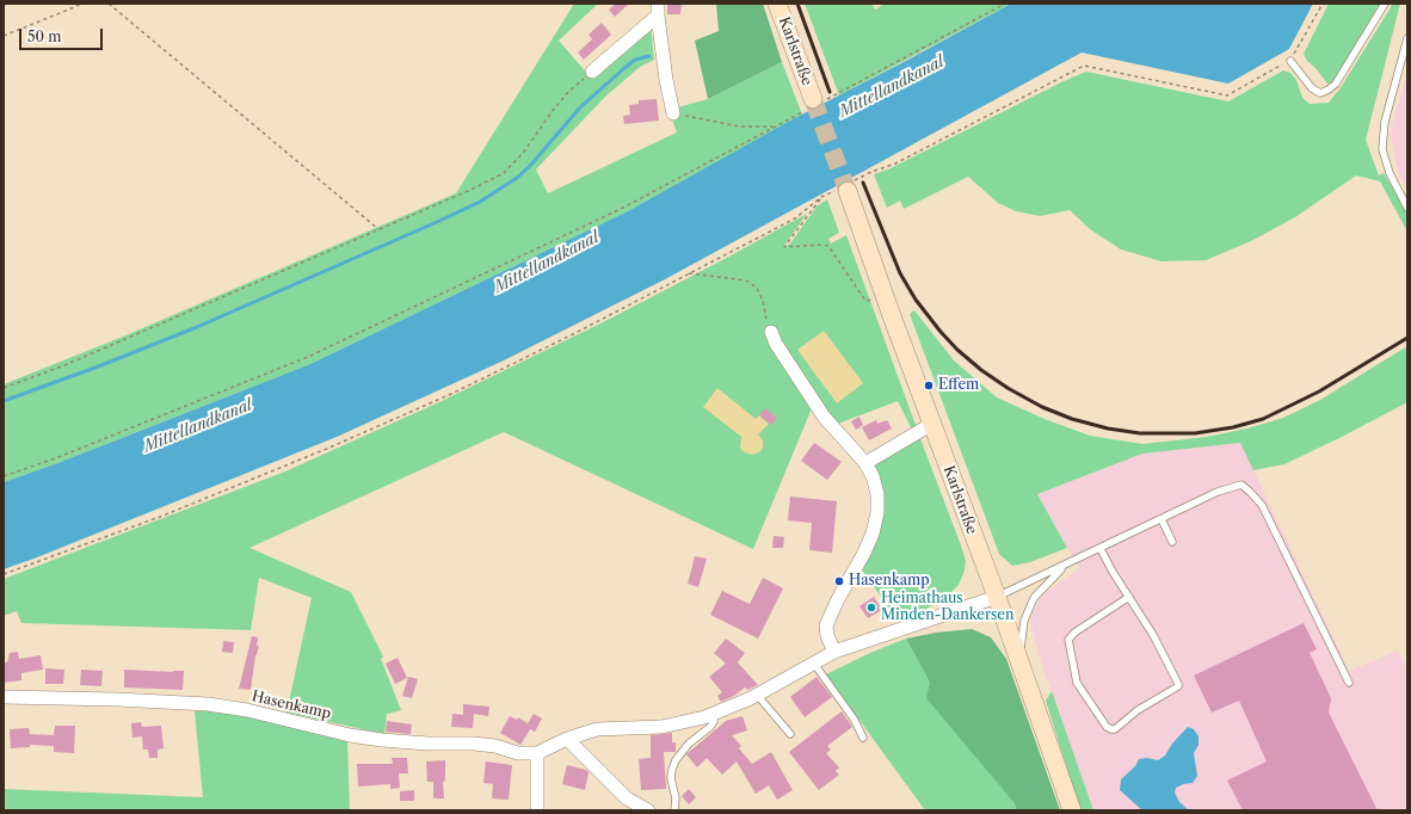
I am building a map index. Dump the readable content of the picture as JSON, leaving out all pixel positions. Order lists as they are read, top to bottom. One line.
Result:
{"streets":{"street":["Karlstraße","Hasenkamp"]},"crossings":[["Karlstraße","Hasenkamp"]],"water":["Mittellandkanal"],"places":["Effem","Hasenkamp","Heimathaus Minden-Dankersen"],"scale_bar":"50 m"}
